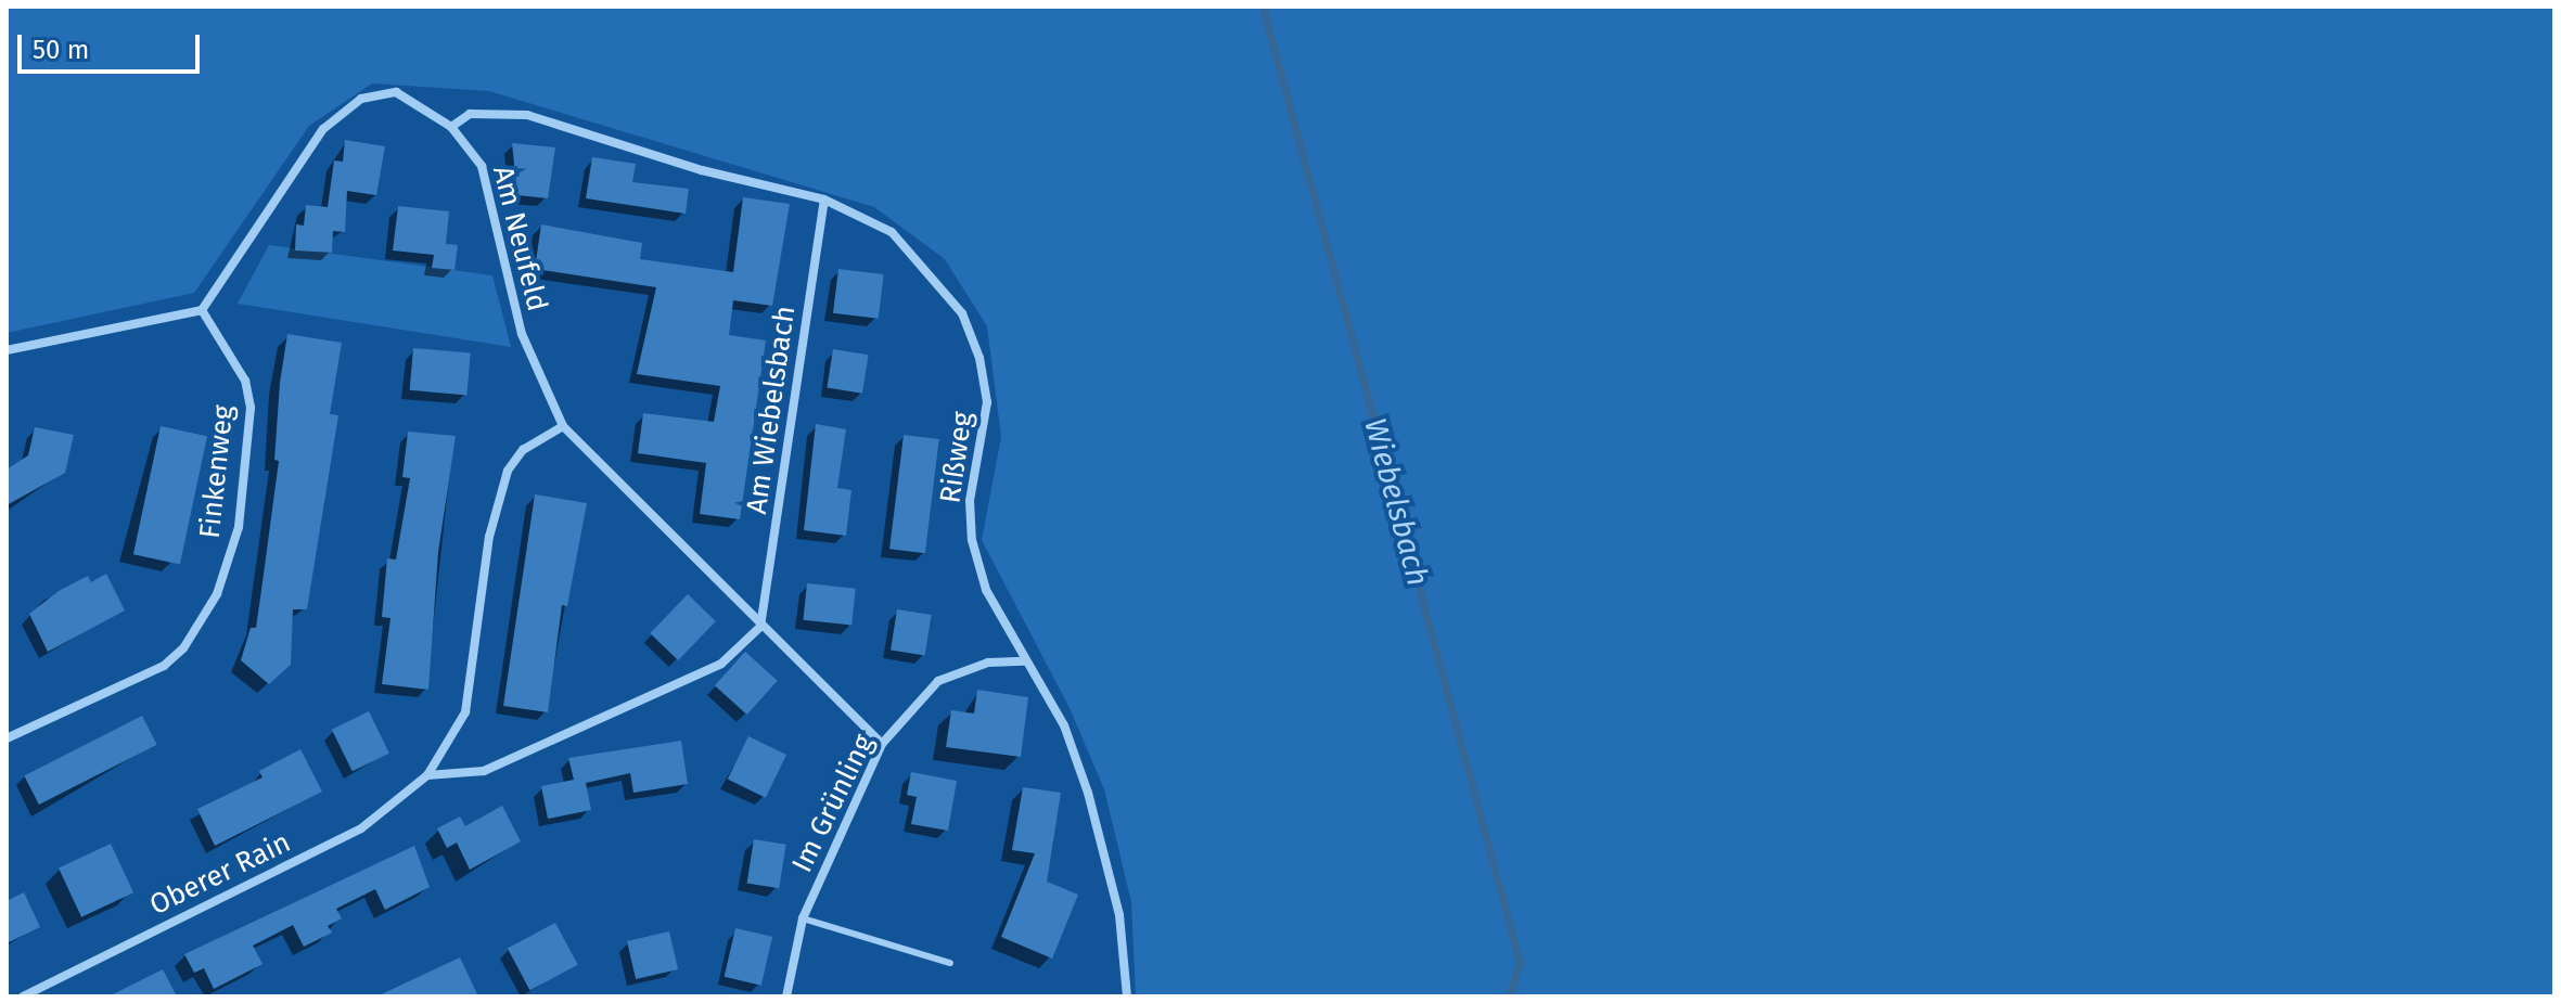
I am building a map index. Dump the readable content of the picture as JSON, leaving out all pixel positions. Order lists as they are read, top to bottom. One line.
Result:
{"streets":{"street":["Am Neufeld","Am Wiebelsbach","Rißweg","Finkenweg","Im Grünling","Oberer Rain"]},"crossings":[["Am Neufeld","Am Wiebelsbach"],["Am Neufeld","Rißweg"],["Am Neufeld","Finkenweg"],["Am Neufeld","Im Grünling"],["Am Neufeld","Oberer Rain"],["Am Wiebelsbach","Rißweg"],["Rißweg","Im Grünling"]],"water":["Wiebelsbach"],"scale_bar":"50 m"}
